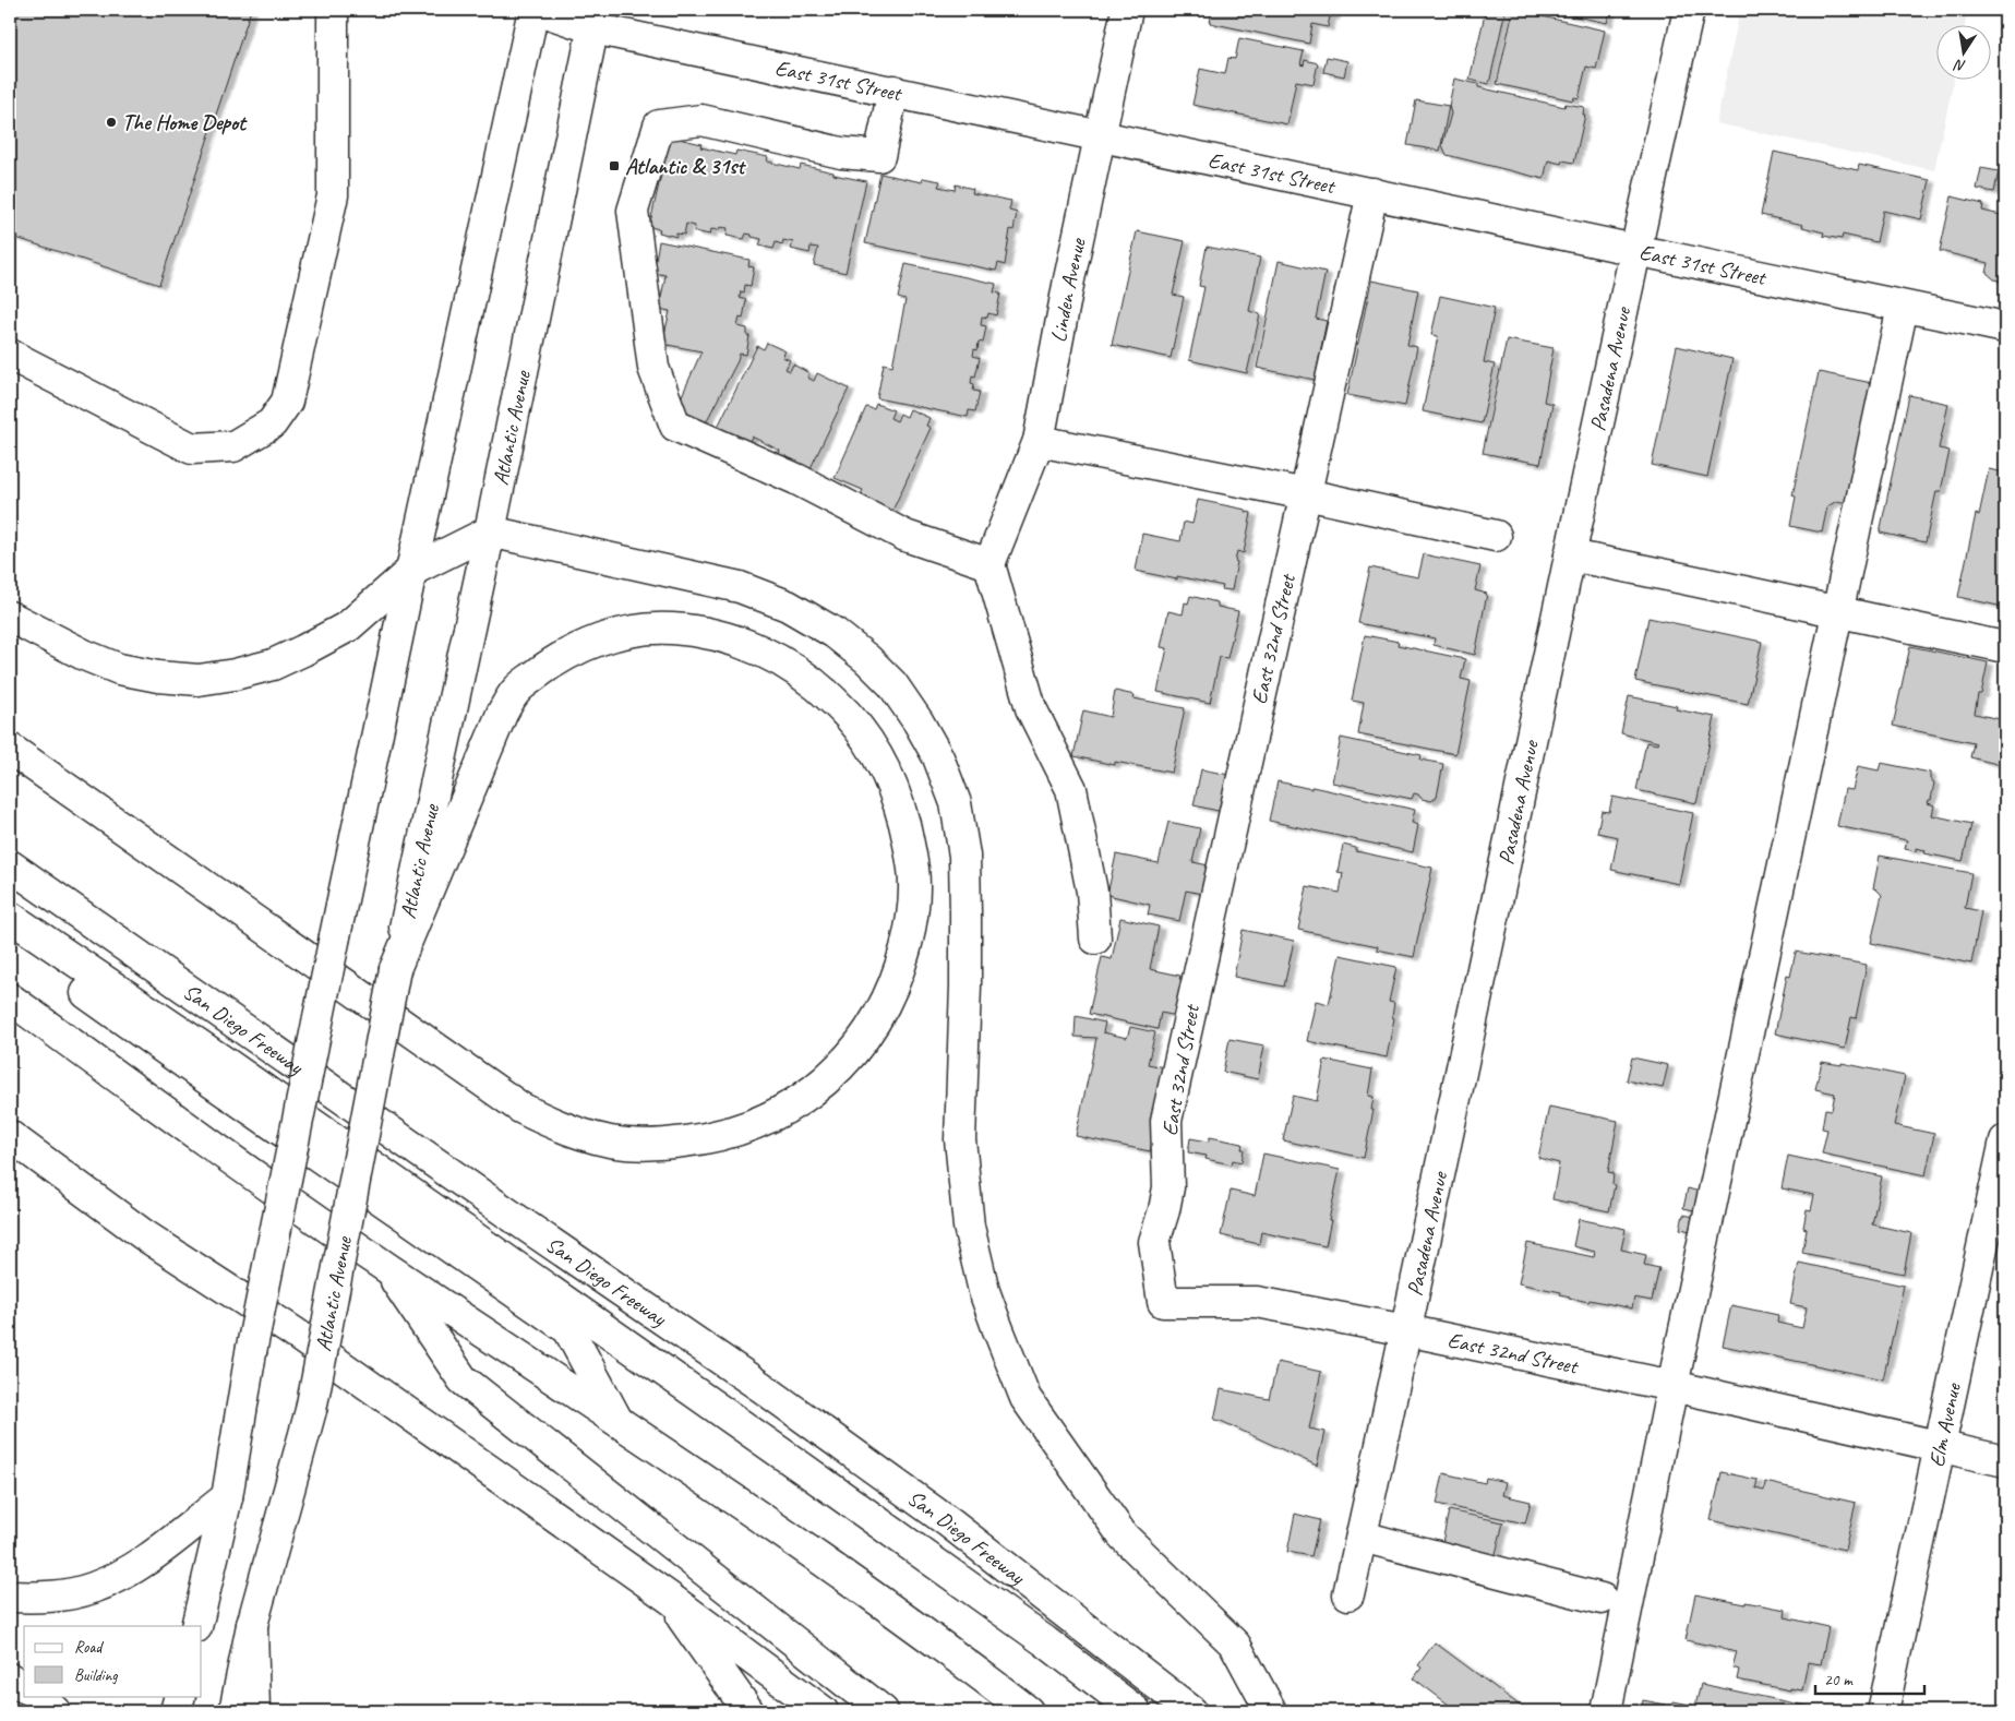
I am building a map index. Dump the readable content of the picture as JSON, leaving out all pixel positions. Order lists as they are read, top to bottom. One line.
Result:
{"streets":{"main road":["East 31st Street","Linden Avenue","Pasadena Avenue","Atlantic Avenue","East 32nd Street","San Diego Freeway","Elm Avenue"]},"crossings":[["East 31st Street","Linden Avenue"],["East 31st Street","Pasadena Avenue"],["East 31st Street","Atlantic Avenue"],["East 31st Street","East 32nd Street"],["Pasadena Avenue","East 32nd Street"],["East 32nd Street","Elm Avenue"]],"places":{"other":["The Home Depot"],"transit":["Atlantic & 31st"]},"legend":["Road","Building"],"scale_bar":"20 m","north":"bottom"}
